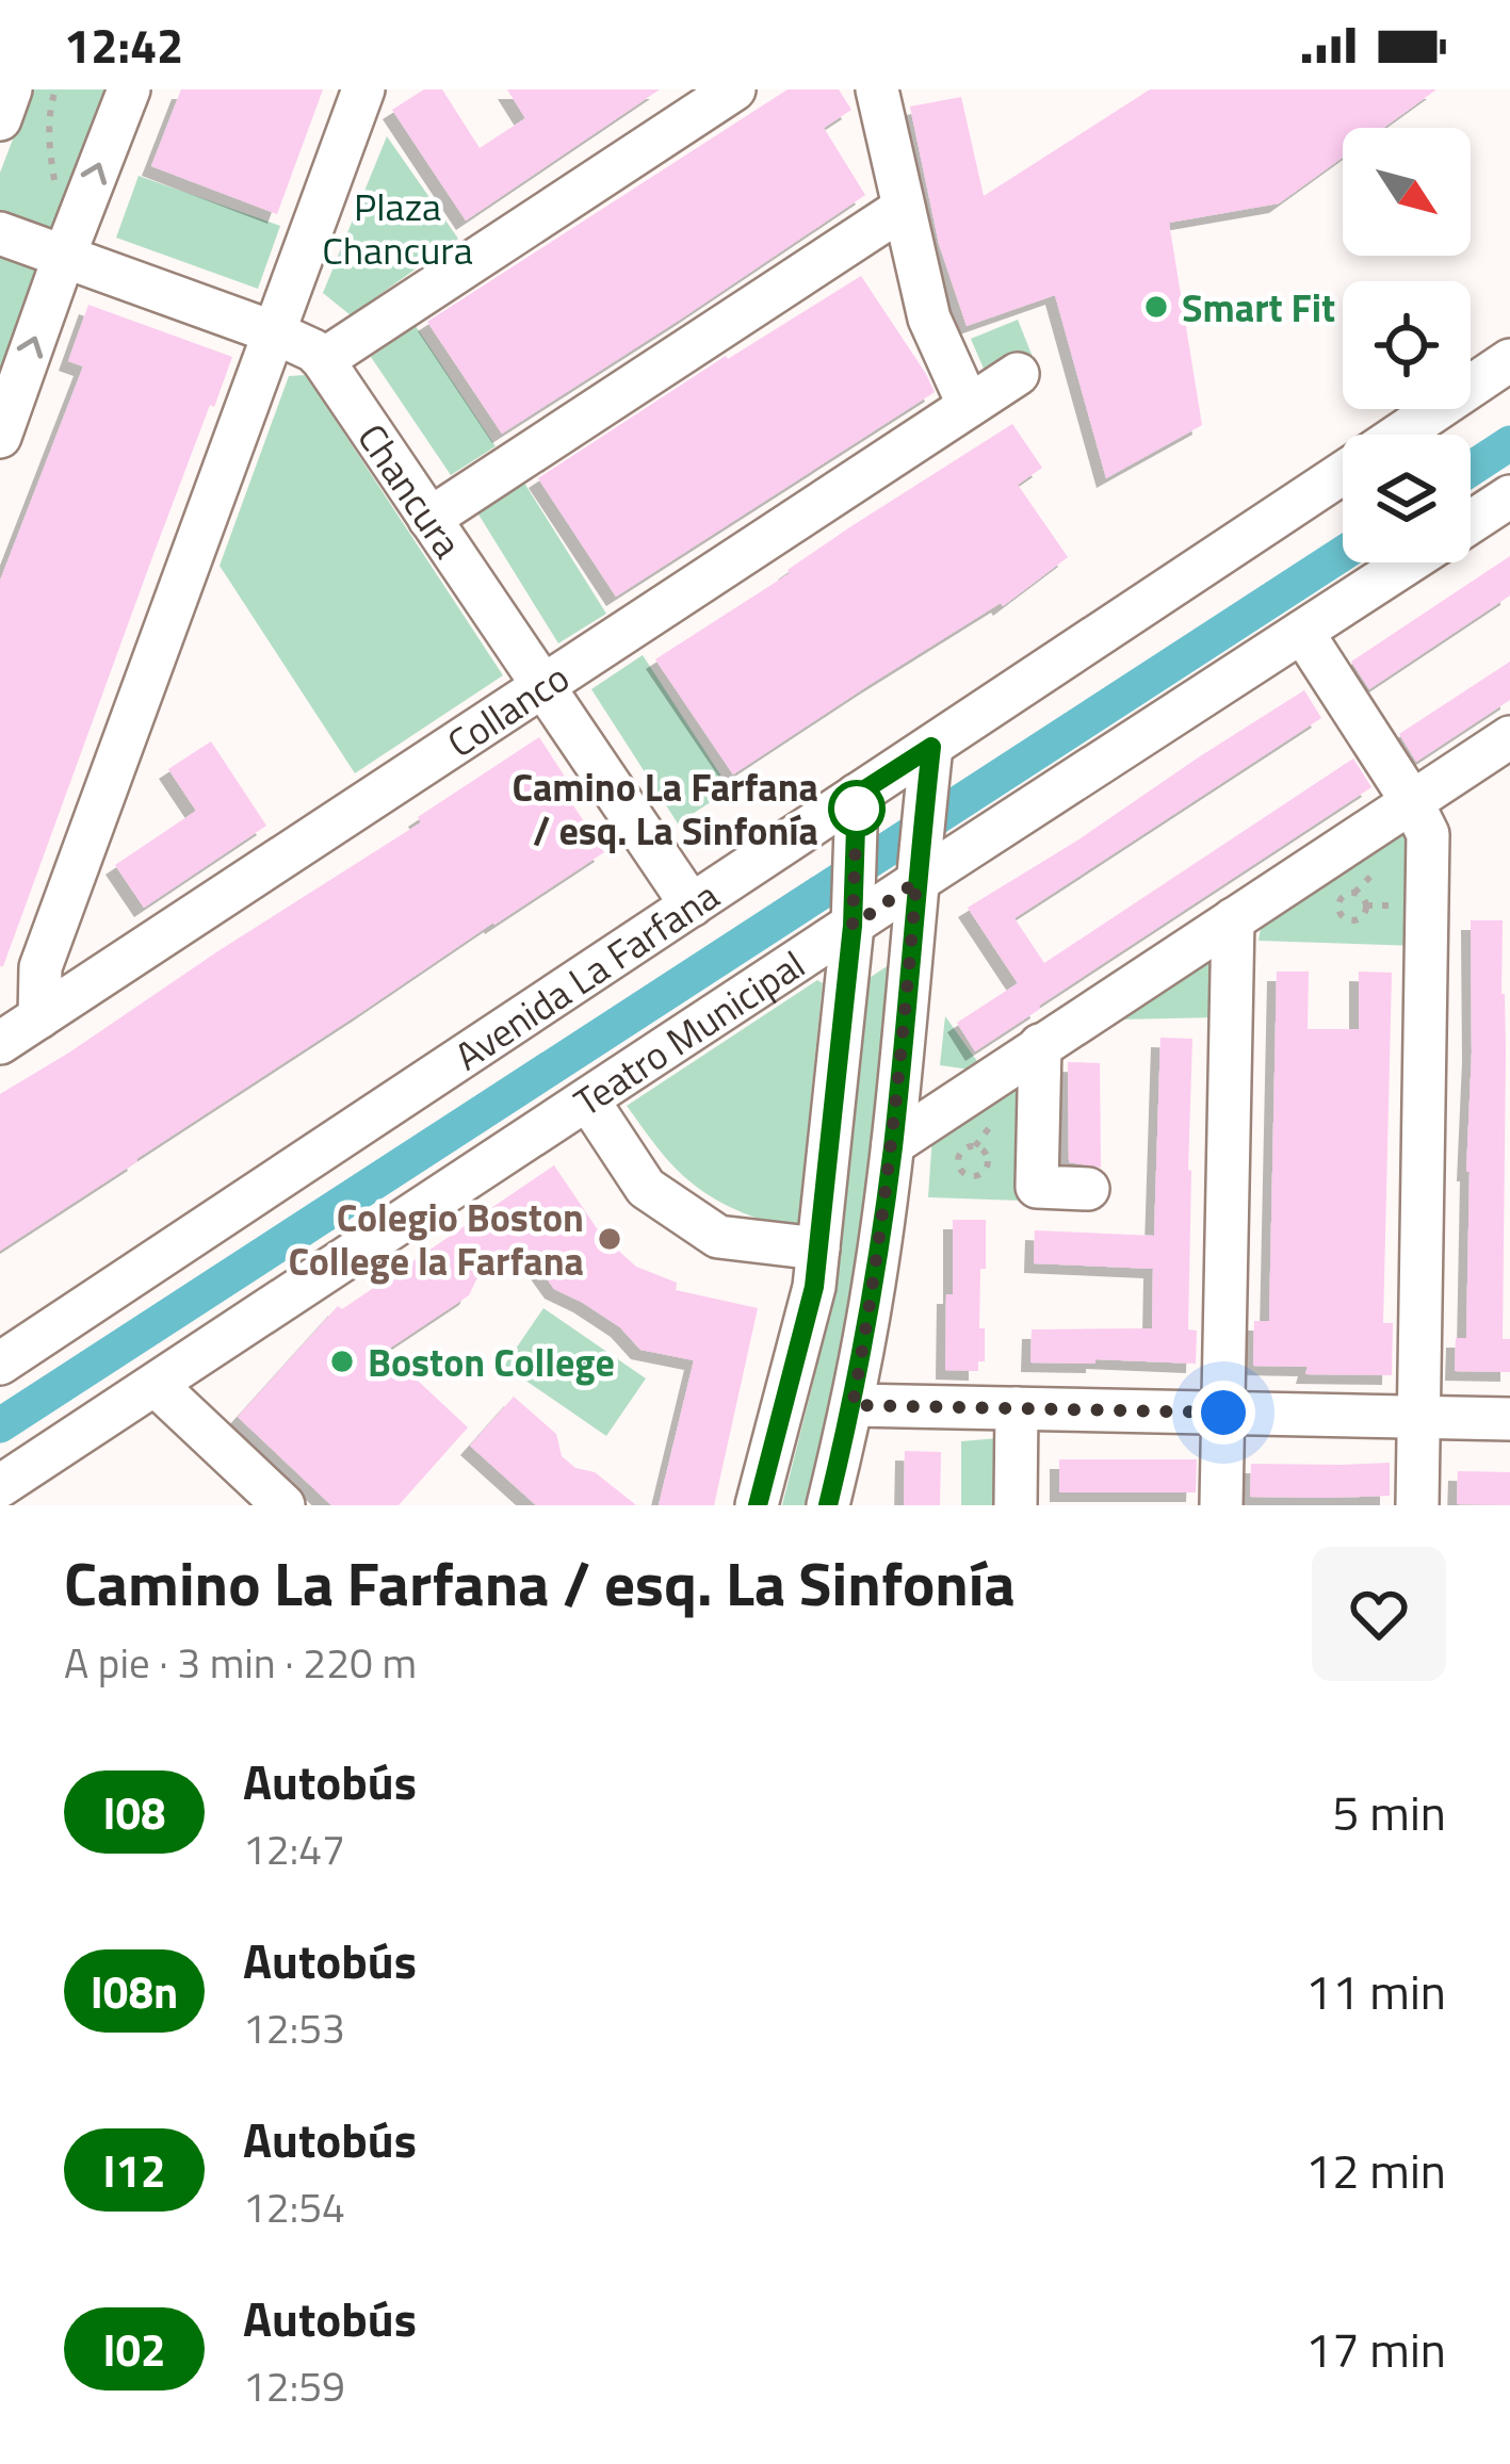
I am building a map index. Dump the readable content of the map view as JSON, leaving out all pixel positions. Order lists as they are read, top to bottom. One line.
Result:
{"streets":{"street":["Chancura","Collanco","Avenida La Farfana","Teatro Municipal"]},"crossings":[["Chancura","Collanco"],["Chancura","Avenida La Farfana"]],"parks":["Plaza Chancura"],"places":["Smart Fit","Camino La Farfana / esq. La Sinfonía","Colegio Boston College la Farfana","Boston College"],"lines":["bus line I08"],"north":"bottom right","page":{"status":"12:42","heading":["Camino La Farfana / esq. La Sinfonía","A pie · 3 min · 220 m"],"list":[{"mark":"I08","name":"Autobús","note":"12:47","value":"5 min"},{"mark":"I08n","name":"Autobús","note":"12:53","value":"11 min"},{"mark":"I12","name":"Autobús","note":"12:54","value":"12 min"},{"mark":"I02","name":"Autobús","note":"12:59","value":"17 min"}]}}
